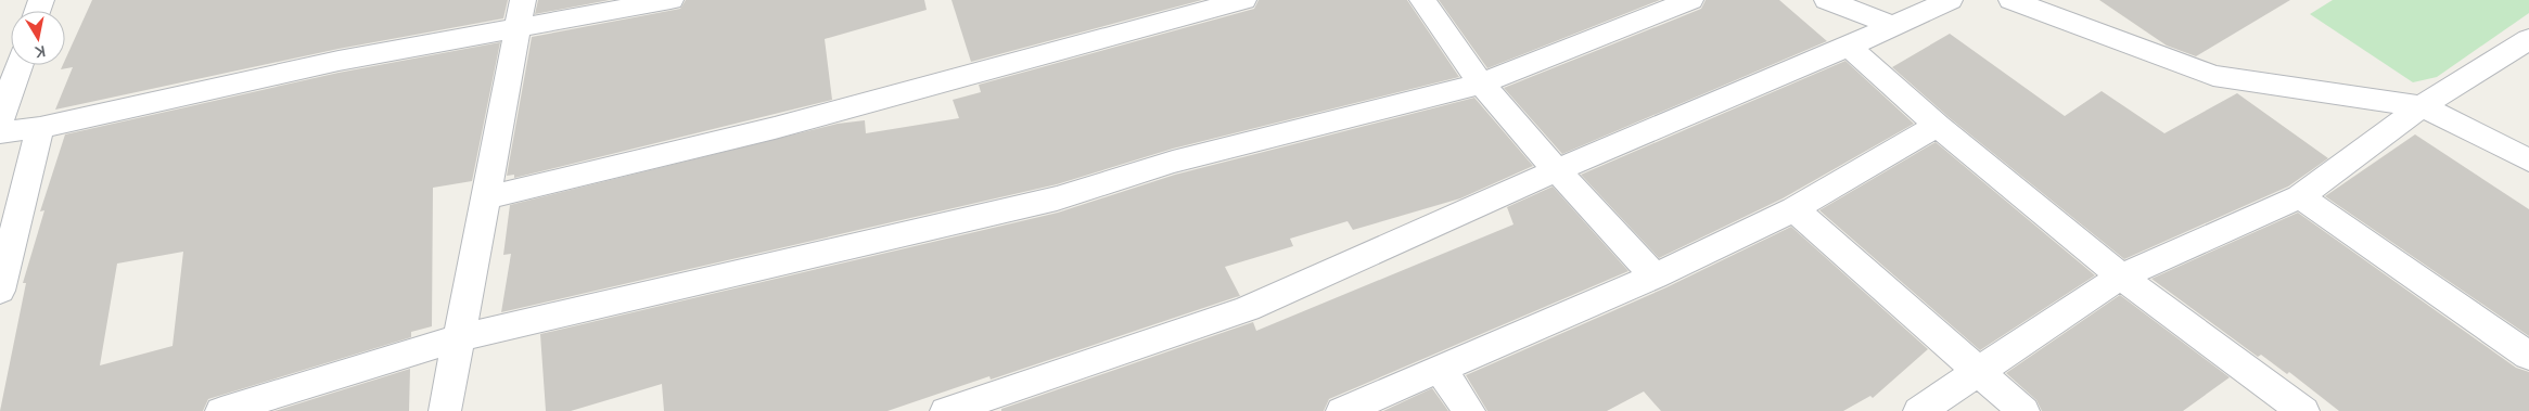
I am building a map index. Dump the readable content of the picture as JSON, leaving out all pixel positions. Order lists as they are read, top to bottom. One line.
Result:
{"north":"bottom"}
